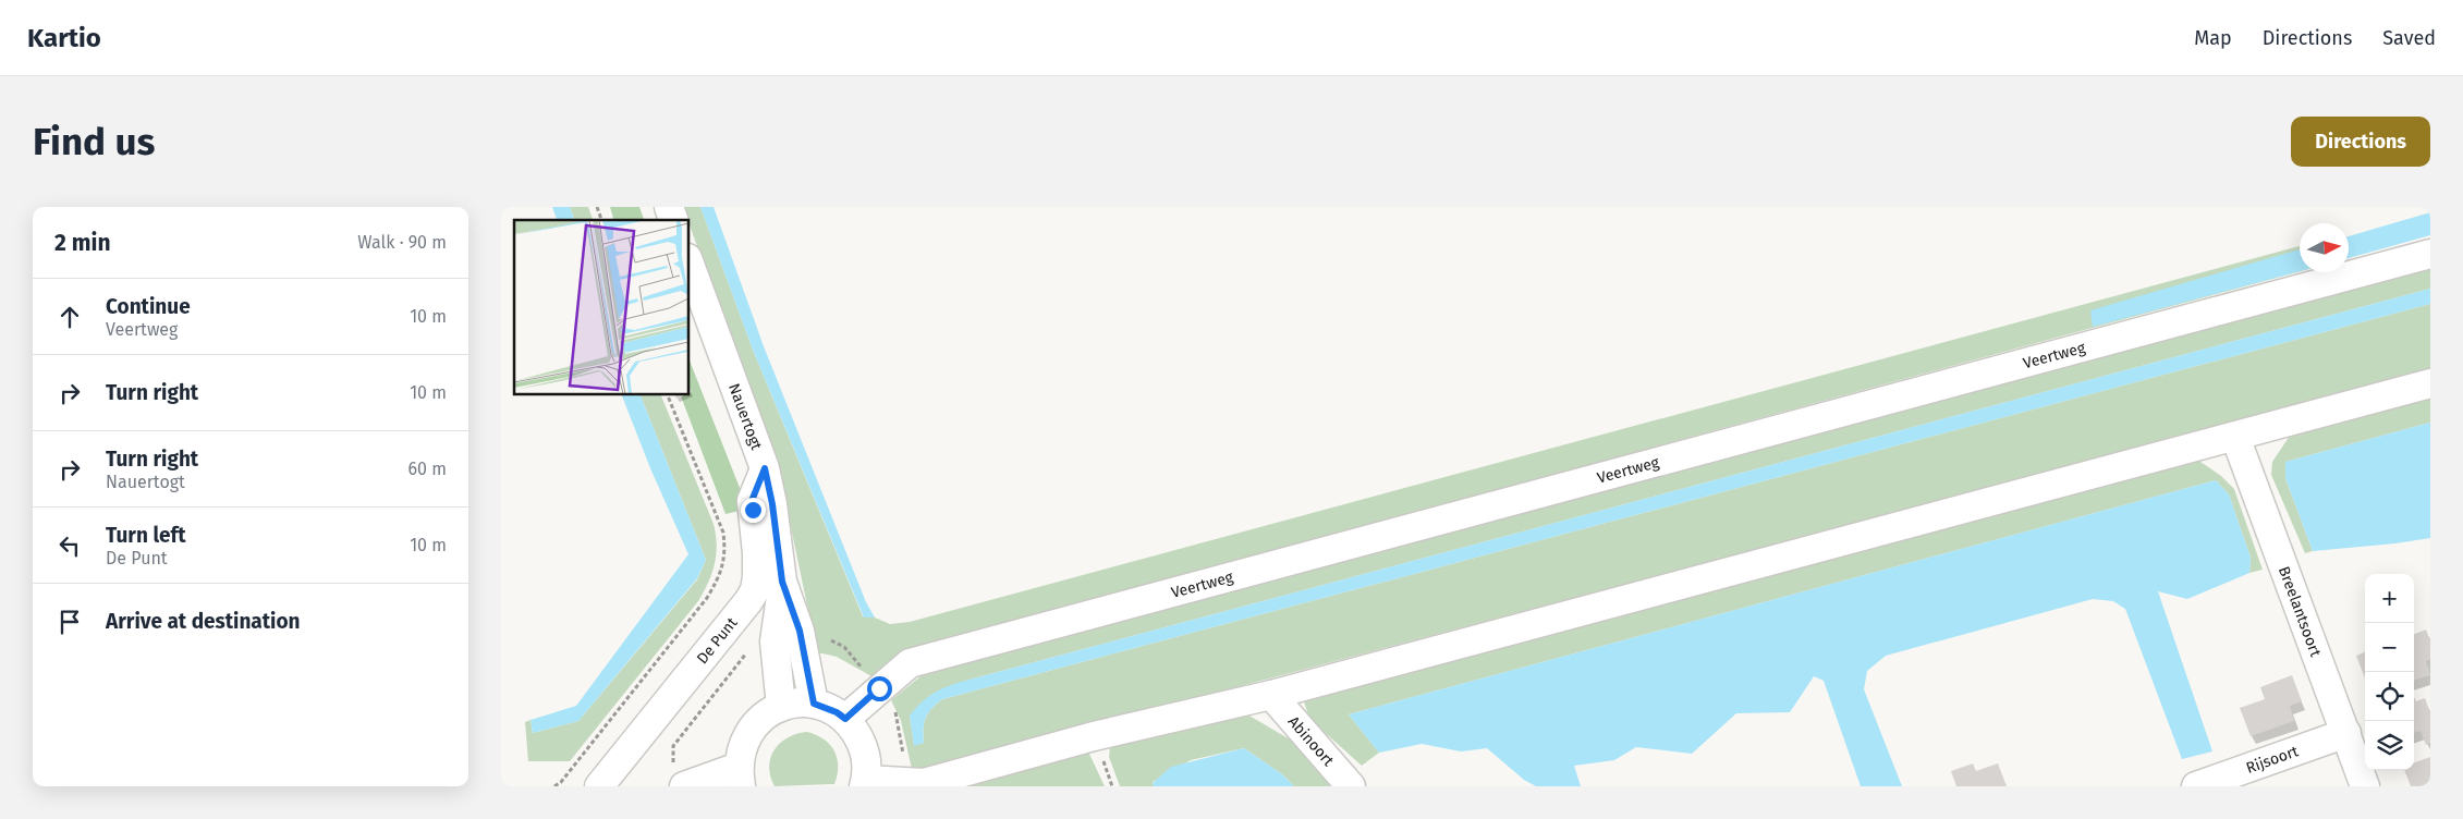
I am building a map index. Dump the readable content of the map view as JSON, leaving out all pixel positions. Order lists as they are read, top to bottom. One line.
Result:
{"streets":{"street":["Veertweg","Nauertogt","Breelantsoort","De Punt","Abinoort","Rijsoort"]},"crossings":[["Nauertogt","De Punt"],["Breelantsoort","Rijsoort"]],"north":"right","page":{"header":"Kartio","nav":["Map","Directions","Saved"],"buttons":"Directions","title":"Find us","heading":["2 min","Walk · 90 m"],"list":[["Continue","Veertweg","10 m"],["Turn right","10 m"],["Turn right","Nauertogt","60 m"],["Turn left","De Punt","10 m"],"Arrive at destination"],"map_buttons":["+","−"]}}
